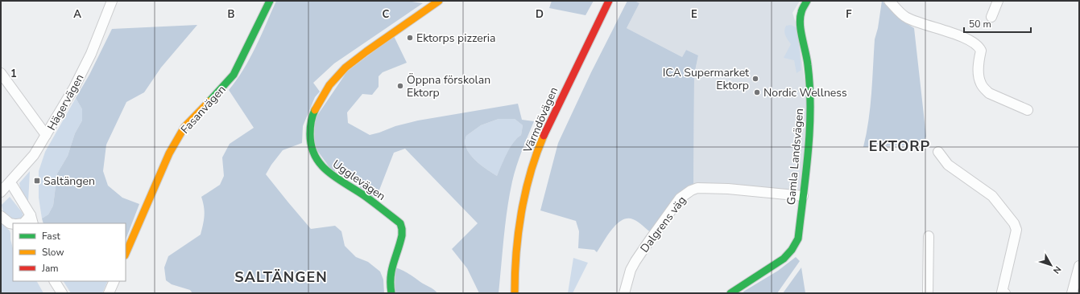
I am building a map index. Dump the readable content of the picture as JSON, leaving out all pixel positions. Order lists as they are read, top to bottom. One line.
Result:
{"streets":{"street":["Hägervägen","Fasanvägen","Värmdövägen","Gamla Landsvägen","Ugglevägen","Dalgrens väg"]},"crossings":[["Gamla Landsvägen","Dalgrens väg"]],"districts":["EKTORP","SALTÄNGEN"],"places":{"other":["Ektorps pizzeria","ICA Supermarket Ektorp","Öppna förskolan Ektorp","Nordic Wellness"],"transit":["Saltängen"]},"legend":["Fast","Slow","Jam"],"scale_bar":"50 m","north":"bottom right","grid":{"columns":["A","B","C","D","E","F"],"rows":["1"]}}
